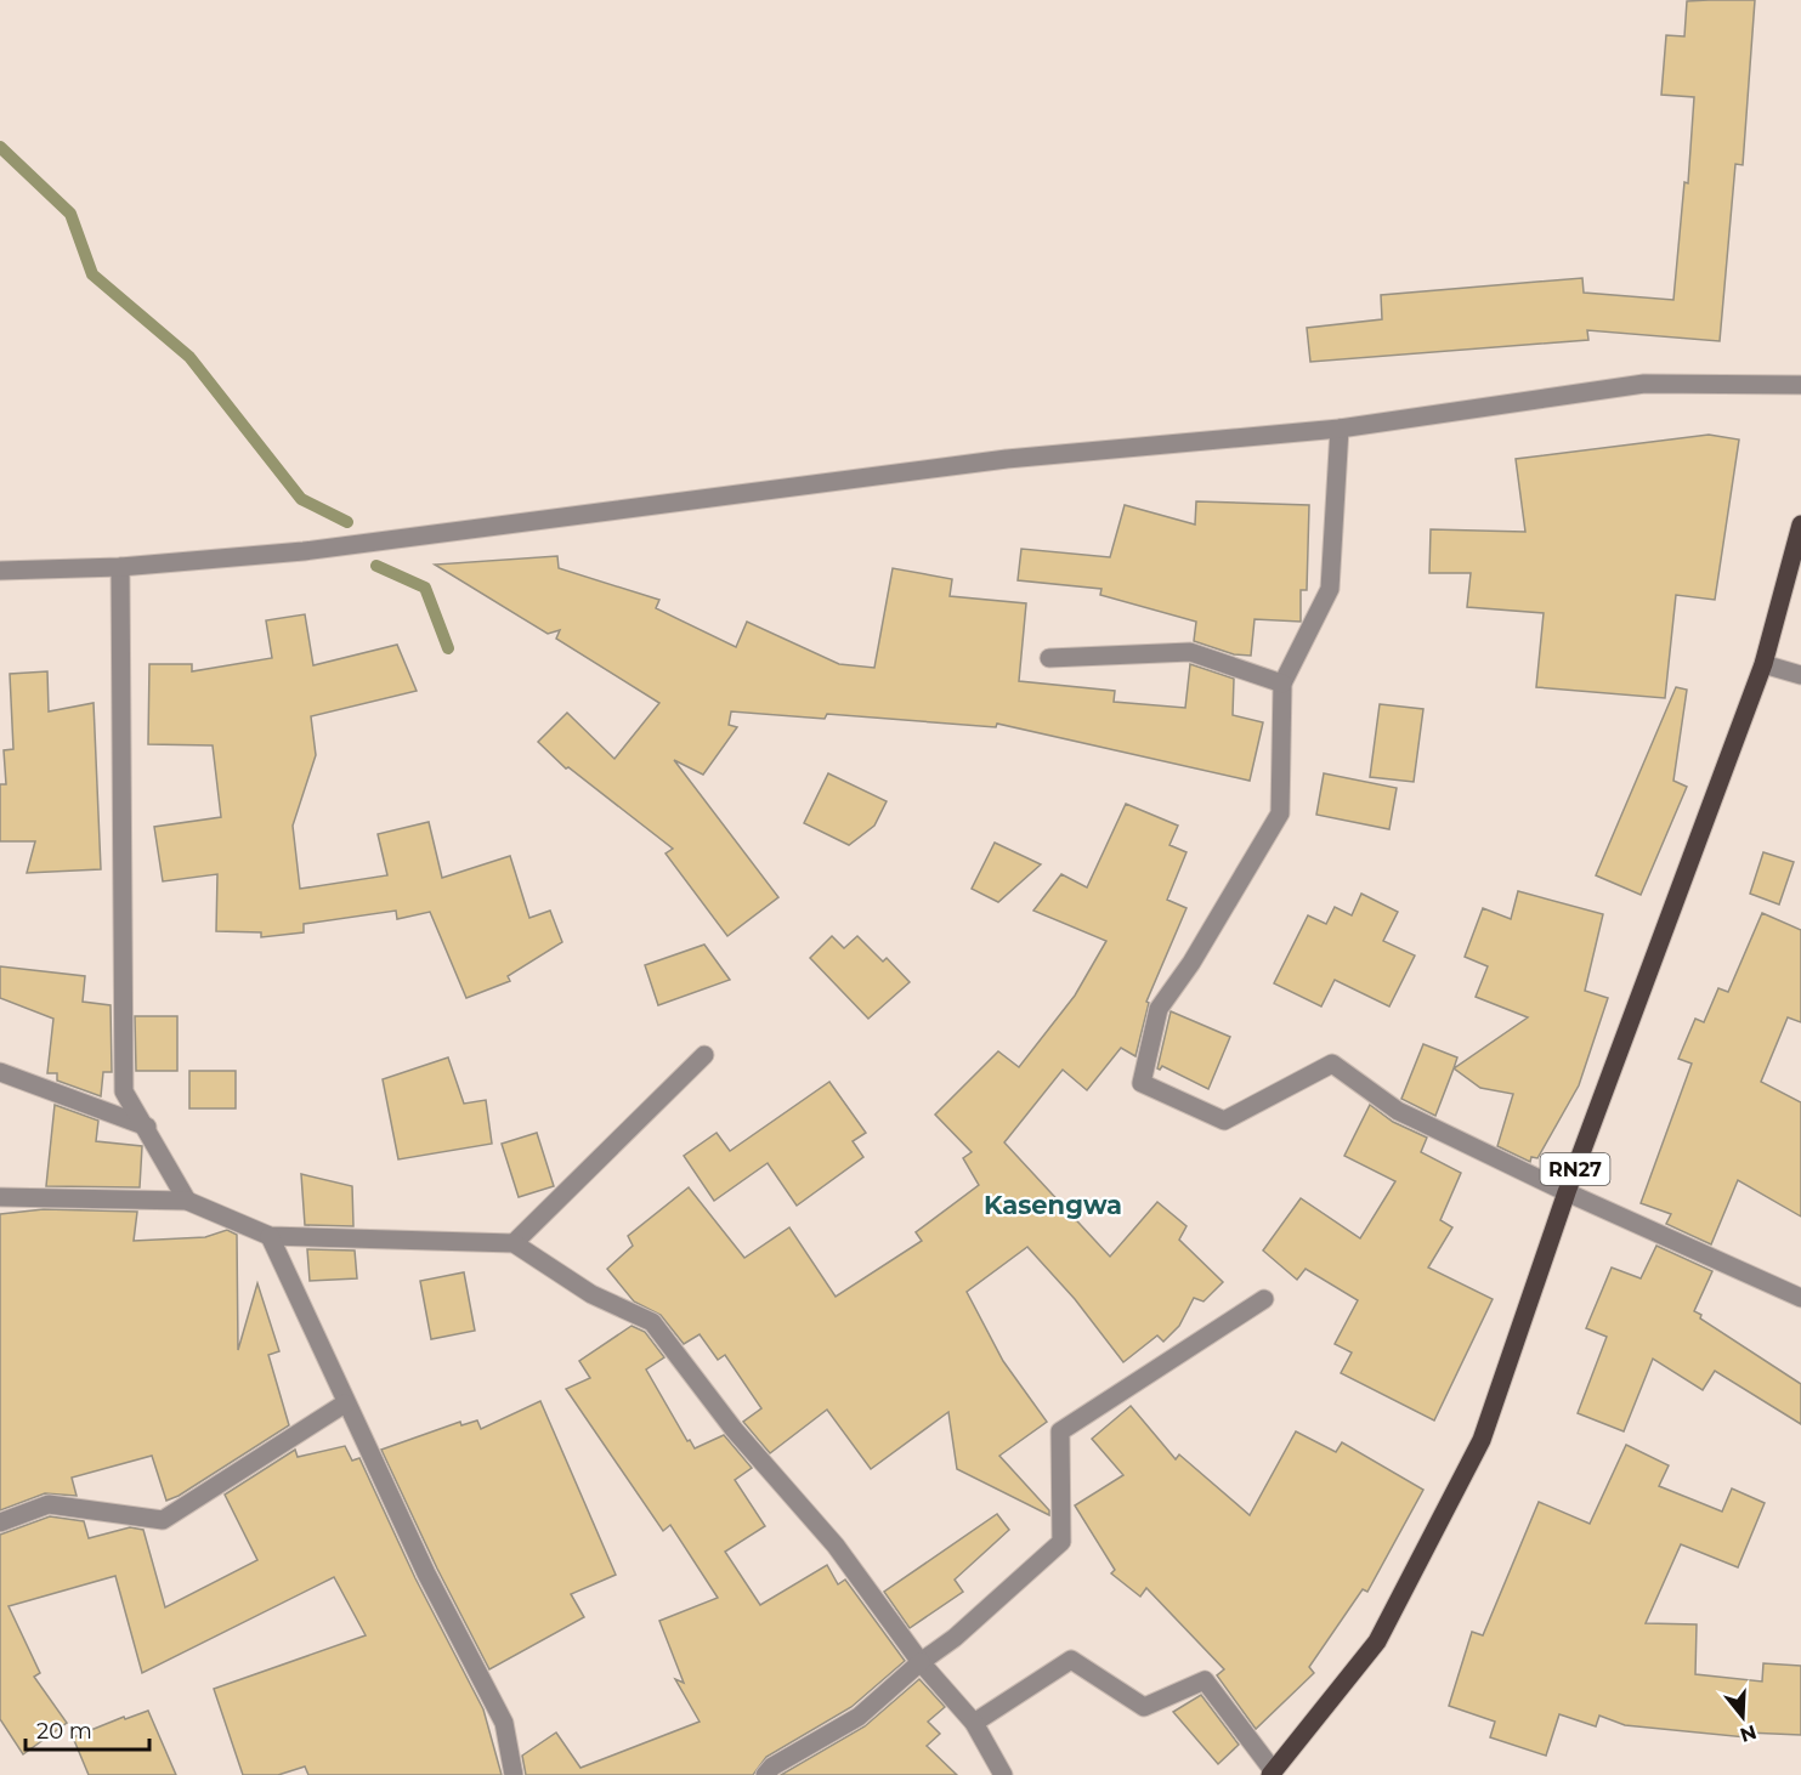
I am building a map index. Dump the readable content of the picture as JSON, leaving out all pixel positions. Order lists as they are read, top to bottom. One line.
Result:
{"streets":{"main road":["RN27"]},"districts":["Kasengwa"],"scale_bar":"20 m","north":"bottom"}
